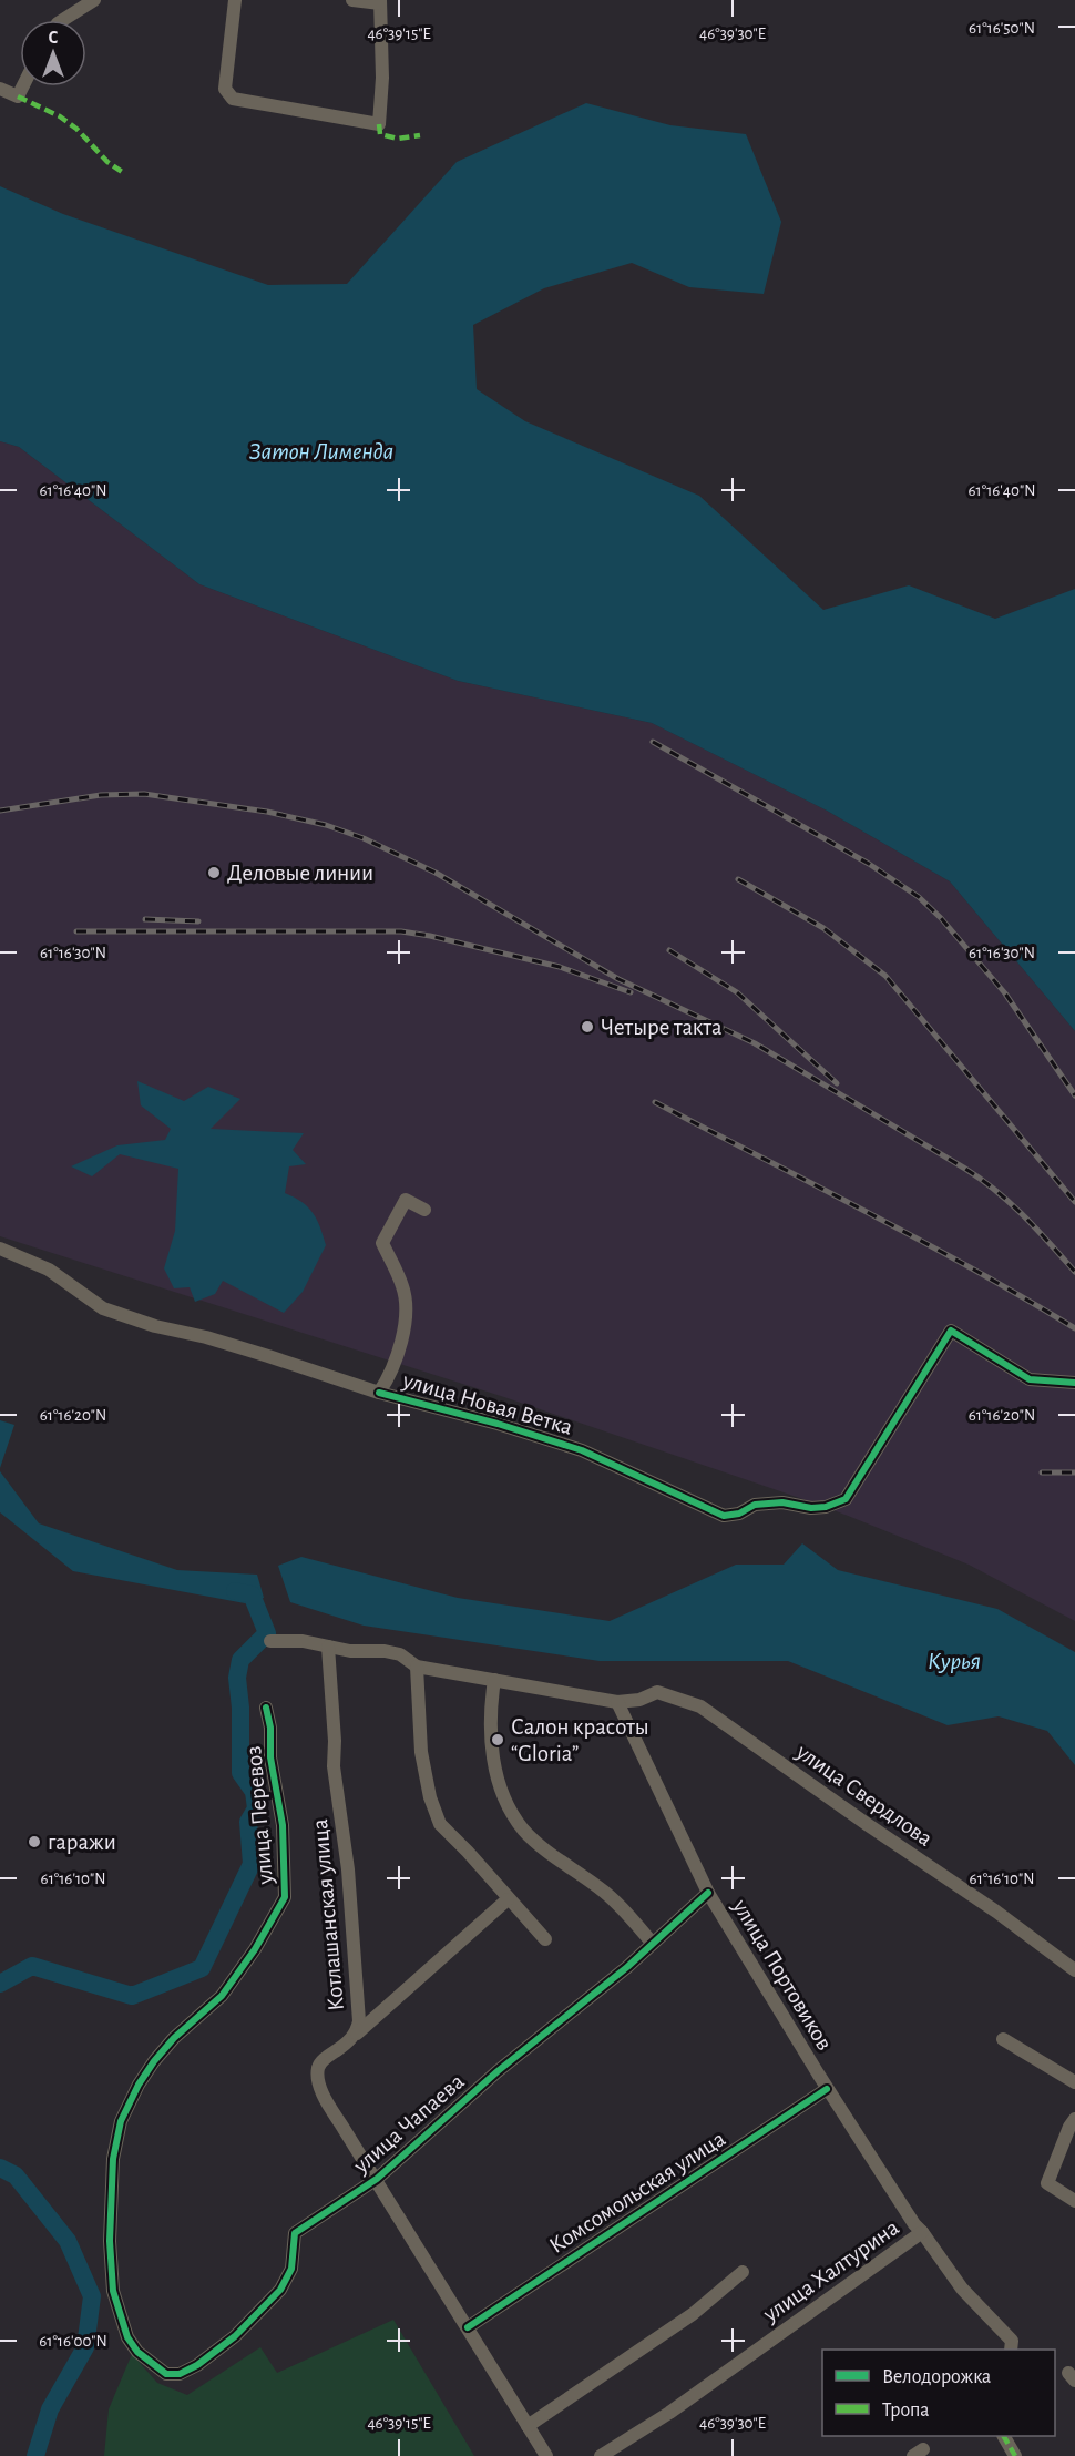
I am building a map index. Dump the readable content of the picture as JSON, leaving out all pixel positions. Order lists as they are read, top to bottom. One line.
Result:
{"streets":{"street":["улица Новая Ветка","улица Свердлова","улица Перевоз","Котлашанская улица","улица Портовиков","улица Чапаева","Комсомольская улица","улица Халтурина"]},"crossings":[["улица Свердлова","улица Портовиков"],["улица Перевоз","улица Чапаева"],["Котлашанская улица","улица Чапаева"],["Котлашанская улица","Комсомольская улица"],["Котлашанская улица","улица Халтурина"],["улица Портовиков","улица Чапаева"],["улица Портовиков","Комсомольская улица"],["улица Портовиков","улица Халтурина"]],"water":["Затон Лименда","Курья"],"places":["Деловые линии","Четыре такта","Салон красоты “Gloria”","гаражи"],"legend":["Велодорожка","Тропа"],"north":"top","coordinates":["61°16'50\"N","46°39'15\"E","46°39'30\"E","61°16'40\"N","61°16'30\"N","61°16'20\"N","61°16'10\"N","61°16'00\"N"]}
